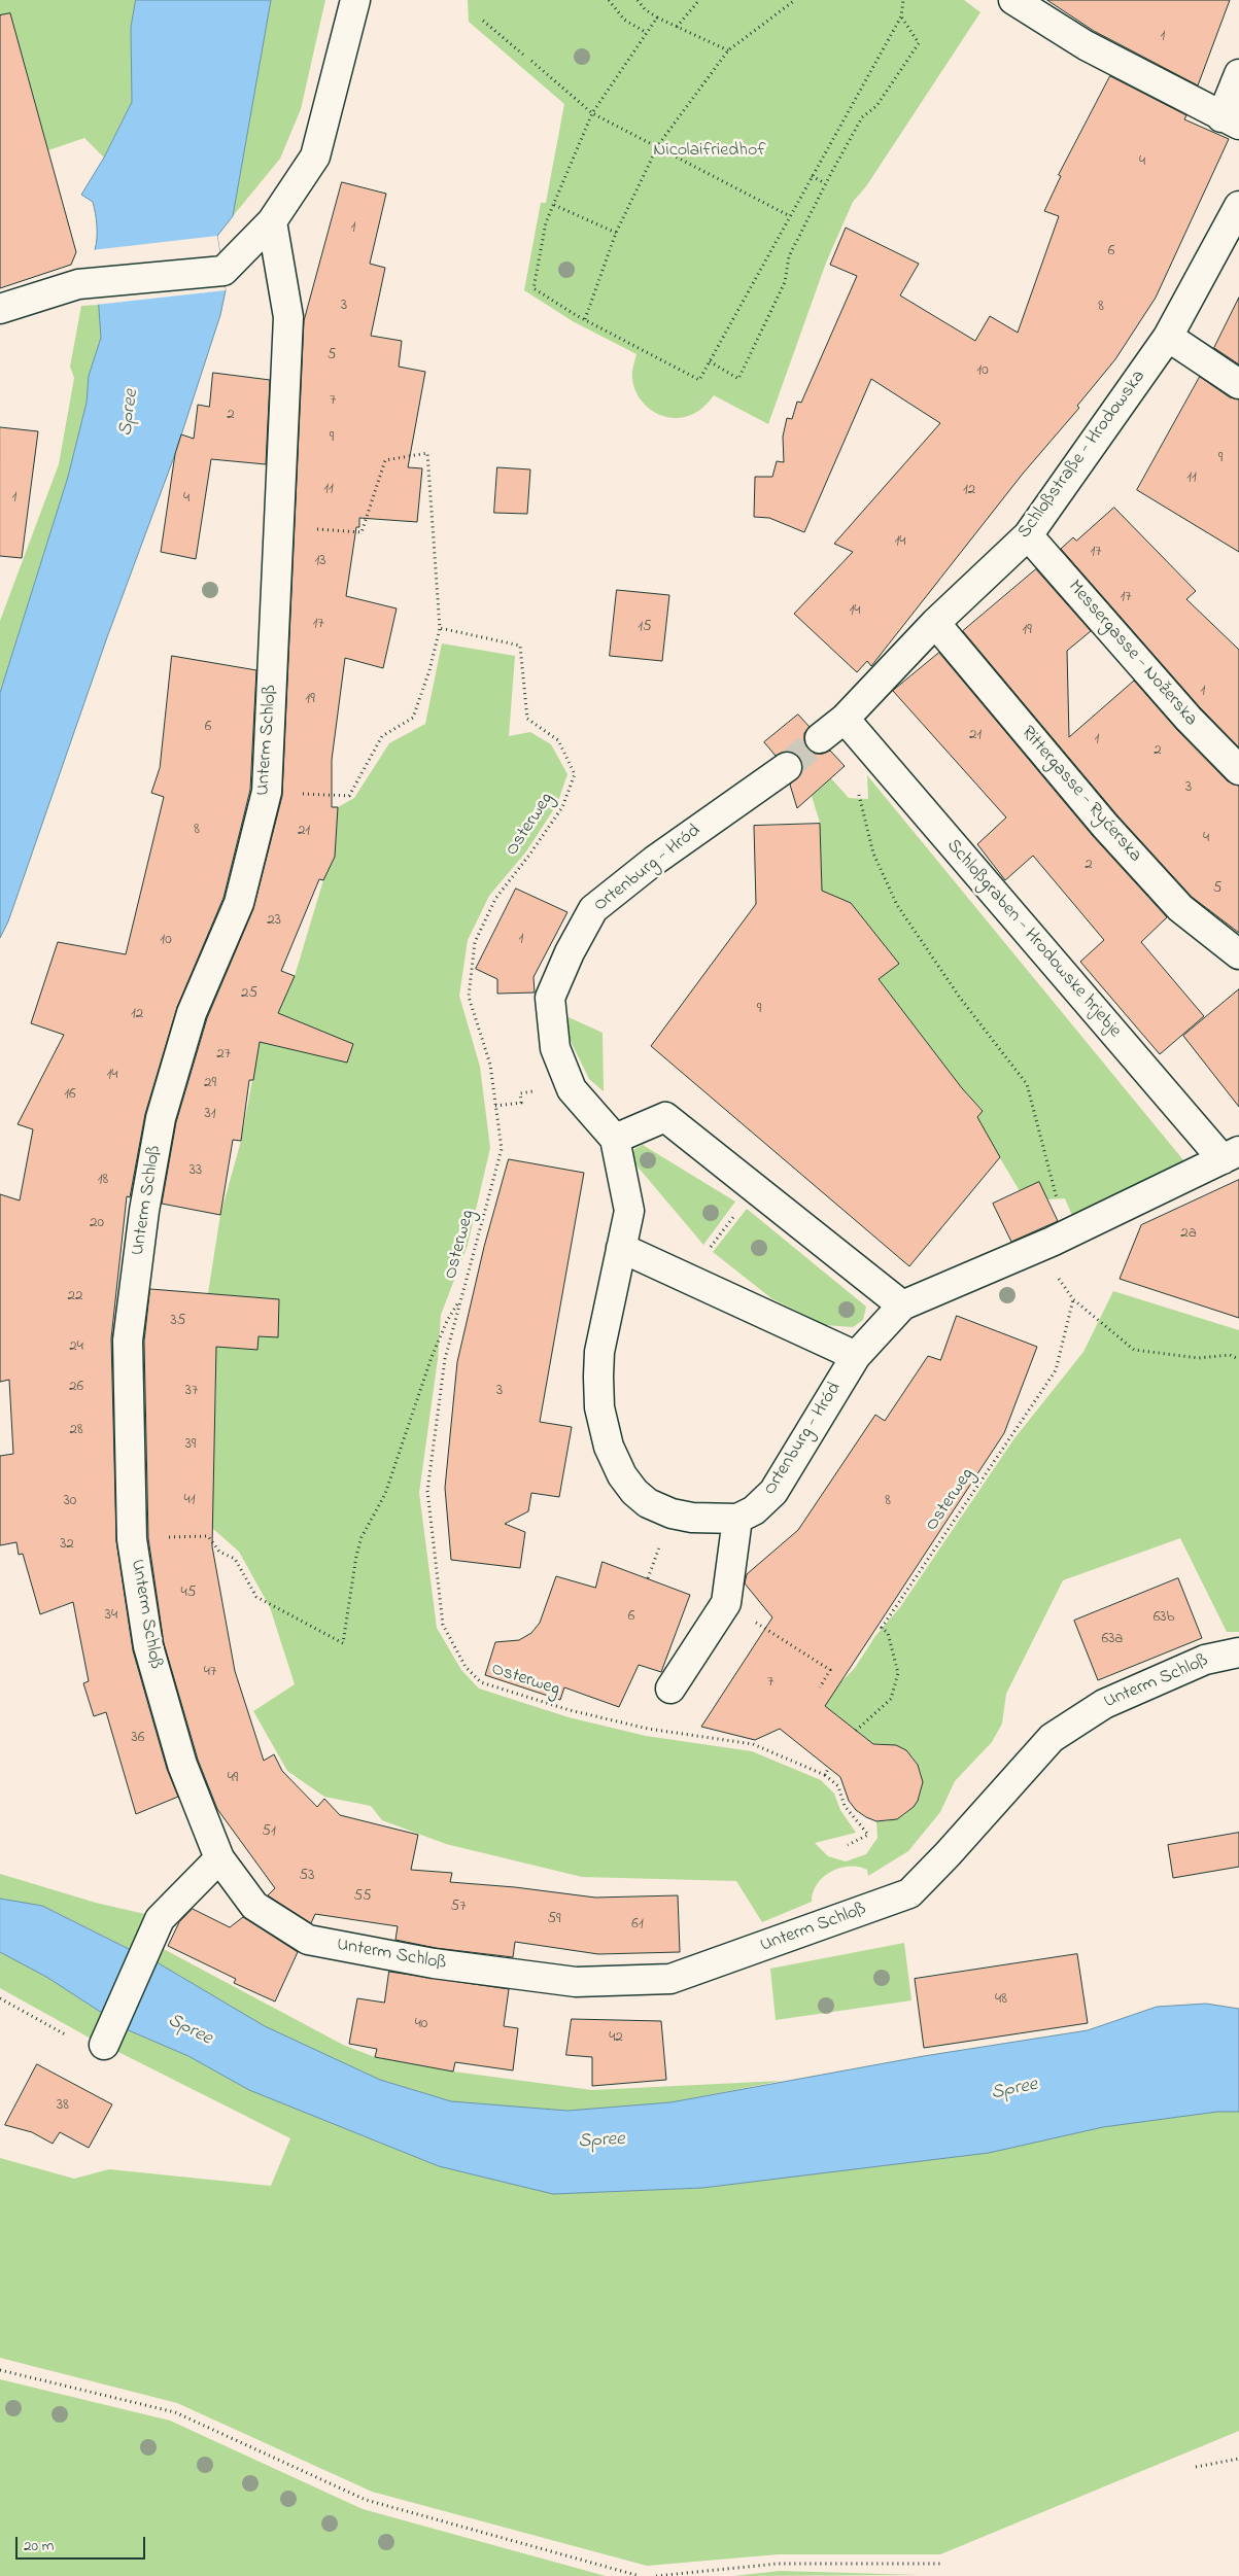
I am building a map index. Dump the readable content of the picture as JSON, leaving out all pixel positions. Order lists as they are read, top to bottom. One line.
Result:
{"streets":{"street":["Schloßstraße - Hrodowska","Messergasse - Nožerska","Unterm Schloß","Rittergasse - Ryćerska","Ortenburg - Hród","Schloßgraben - Hrodowske hrjebje"],"path":["Osterweg"]},"crossings":[["Schloßstraße - Hrodowska","Messergasse - Nožerska"],["Schloßstraße - Hrodowska","Rittergasse - Ryćerska"],["Schloßstraße - Hrodowska","Schloßgraben - Hrodowske hrjebje"],["Unterm Schloß","Osterweg"],["Ortenburg - Hród","Schloßgraben - Hrodowske hrjebje"]],"water":["Spree"],"parks":["Nicolaifriedhof"],"house_numbers":["1","4","1","6","3","8","5","10","7","2","9","9","11","11","12","1","4","14","17","13","17","14","17","15","19","1","19","6","21","1","2","3","8","21","4","2","5","23","1","10","25","9","12","27","14","29","16","31","33","18","20","2a","22","35","24","26","37","3","28","39","41","30","8","32","45","34","6","63b","63a","47","7","36","49","51","53","55","57","59","61","48","40","42","38"],"scale_bar":"20 m"}
